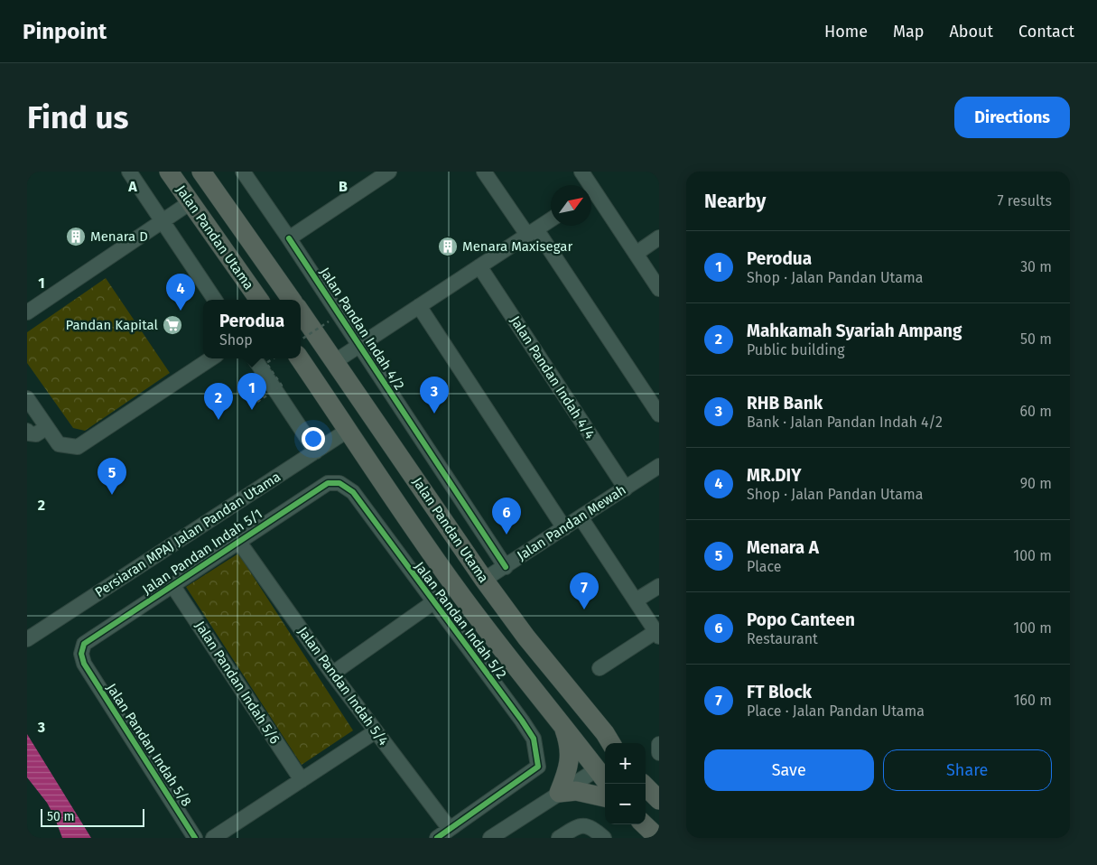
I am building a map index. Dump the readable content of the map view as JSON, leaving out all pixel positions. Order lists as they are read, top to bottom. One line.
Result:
{"streets":{"main road":["Jalan Pandan Utama"],"street":["Jalan Pandan Indah 4/2","Jalan Pandan Indah 4/4","Jalan Pandan Mewah","Persiaran MPAJ Jalan Pandan Utama","Jalan Pandan Indah 5/1","Jalan Pandan Indah 5/2","Jalan Pandan Indah 5/6","Jalan Pandan Indah 5/4","Jalan Pandan Indah 5/8"]},"crossings":[["Jalan Pandan Utama","Jalan Pandan Mewah"],["Jalan Pandan Utama","Persiaran MPAJ Jalan Pandan Utama"],["Jalan Pandan Indah 4/2","Jalan Pandan Mewah"],["Jalan Pandan Indah 4/4","Jalan Pandan Mewah"],["Jalan Pandan Indah 5/1","Jalan Pandan Indah 5/2"],["Jalan Pandan Indah 5/1","Jalan Pandan Indah 5/6"],["Jalan Pandan Indah 5/1","Jalan Pandan Indah 5/4"],["Jalan Pandan Indah 5/1","Jalan Pandan Indah 5/8"],["Jalan Pandan Indah 5/2","Jalan Pandan Indah 5/4"]],"places":{"building":["Menara D","Menara Maxisegar"],"supermarket":["Pandan Kapital"]},"scale_bar":"50 m","north":"top right","page":{"header":"Pinpoint","nav":["Home","Map","About","Contact"],"buttons":["Directions",["Save","Share"]],"title":"Find us","heading":["Nearby","7 results"],"list":[{"mark":"1","name":"Perodua","note":"Shop · Jalan Pandan Utama","value":"30 m"},{"mark":"2","name":"Mahkamah Syariah Ampang","note":"Public building","value":"50 m"},{"mark":"3","name":"RHB Bank","note":"Bank · Jalan Pandan Indah 4/2","value":"60 m"},{"mark":"4","name":"MR.DIY","note":"Shop · Jalan Pandan Utama","value":"90 m"},{"mark":"5","name":"Menara A","note":"Place","value":"100 m"},{"mark":"6","name":"Popo Canteen","note":"Restaurant","value":"100 m"},{"mark":"7","name":"FT Block","note":"Place · Jalan Pandan Utama","value":"160 m"}],"pins":["4","1","3","2","5","6","7"],"popup":["Perodua","Shop"],"map_buttons":["+","−"],"scale":"50 m"},"grid":{"columns":["A","B"],"rows":["1","2","3"]}}
